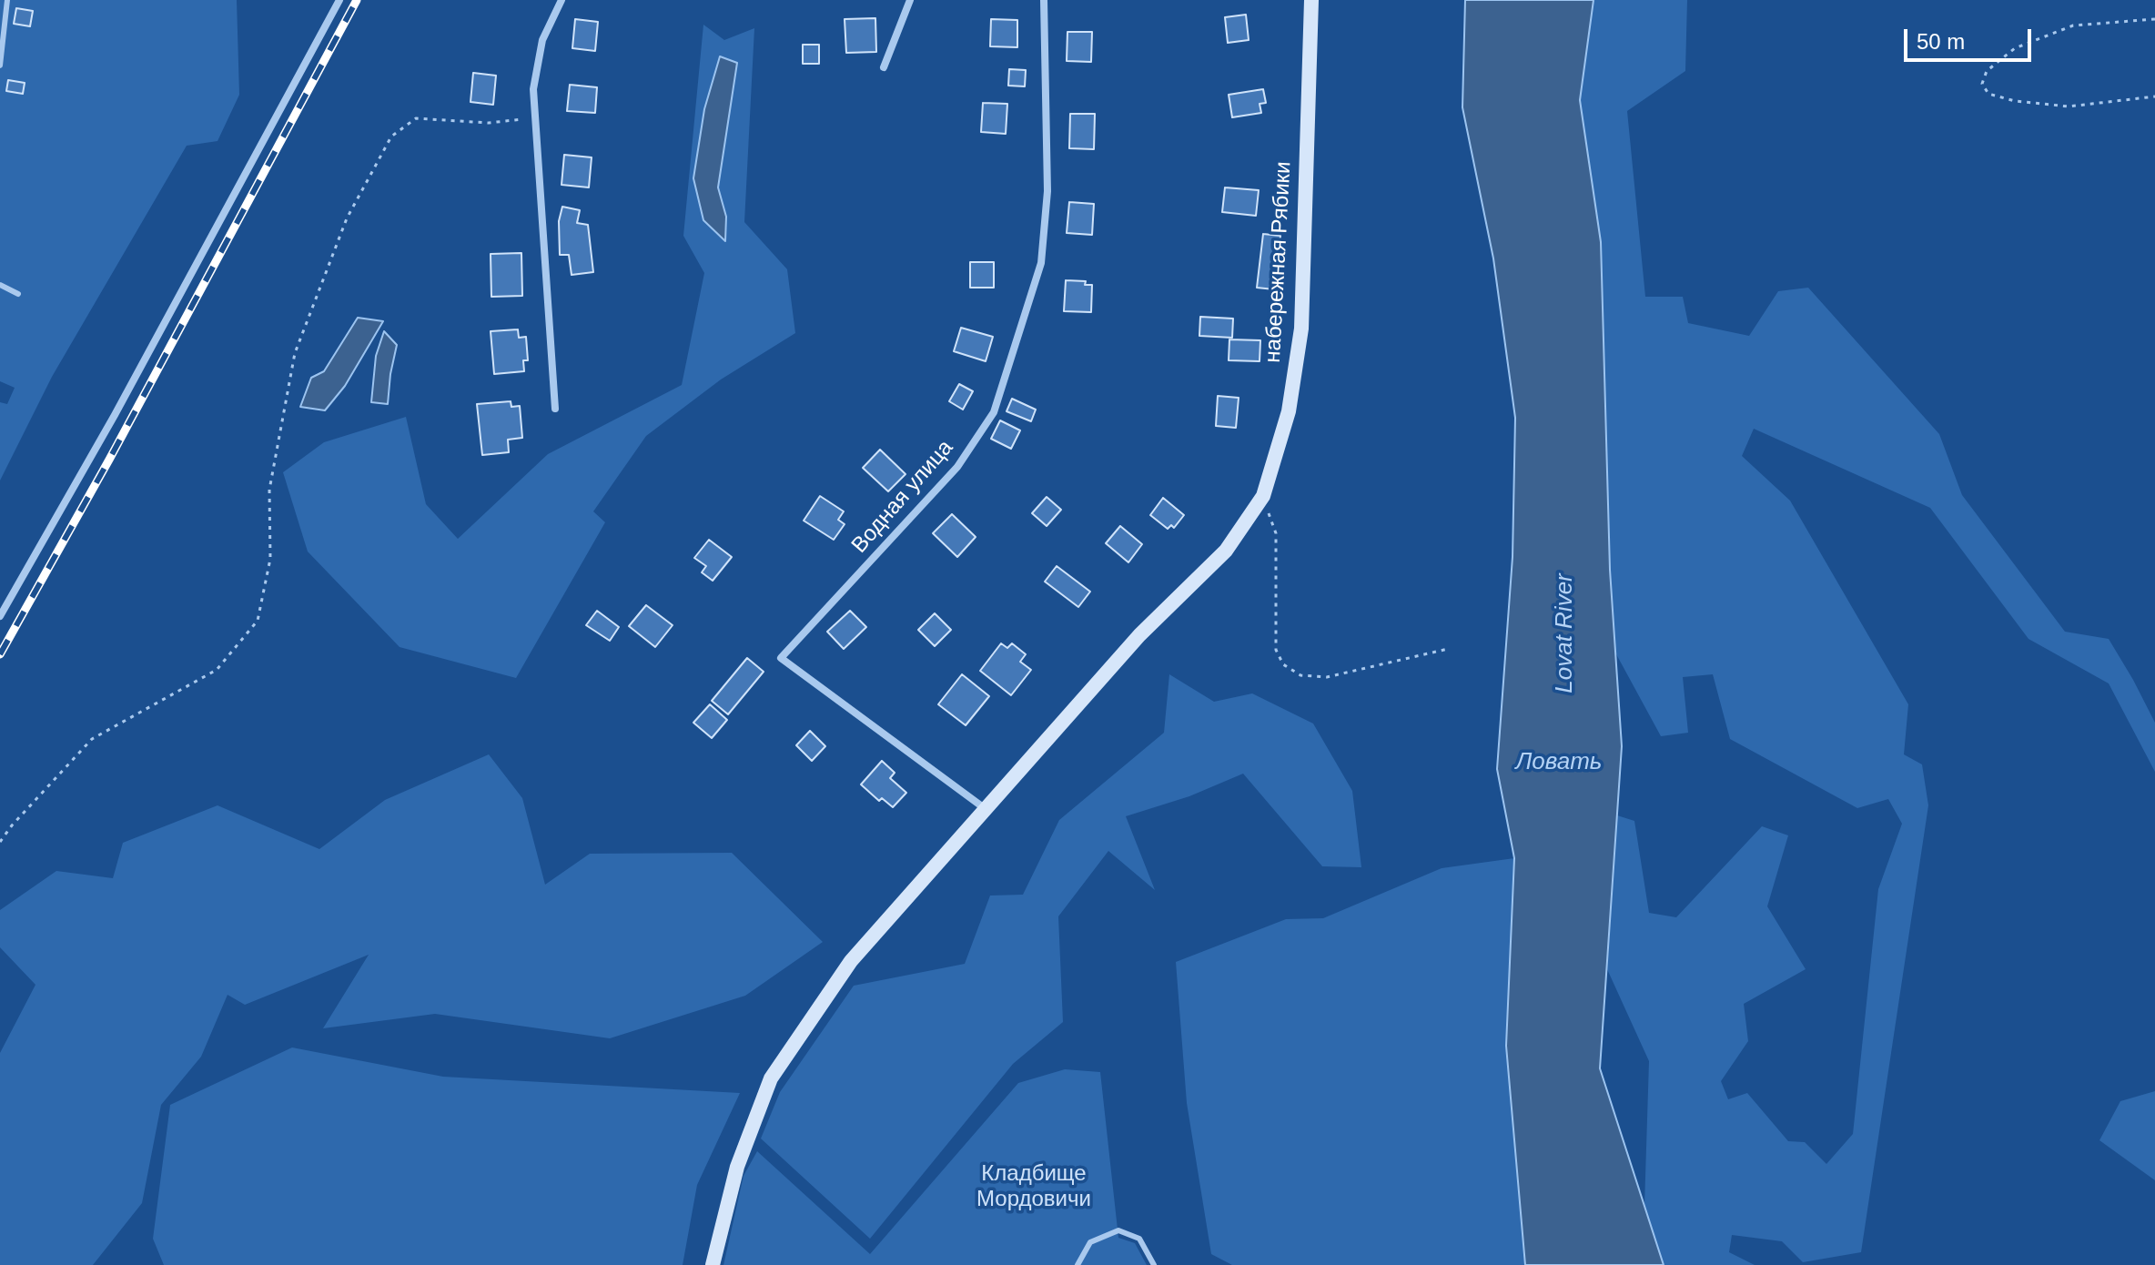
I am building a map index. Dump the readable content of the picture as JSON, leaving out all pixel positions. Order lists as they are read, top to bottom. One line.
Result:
{"streets":{"street":["набережная Рябики","Водная улица"]},"crossings":[["набережная Рябики","Водная улица"]],"water":["Lovat River","Ловать"],"parks":["Кладбище Мордовичи"],"scale_bar":"50 m"}
